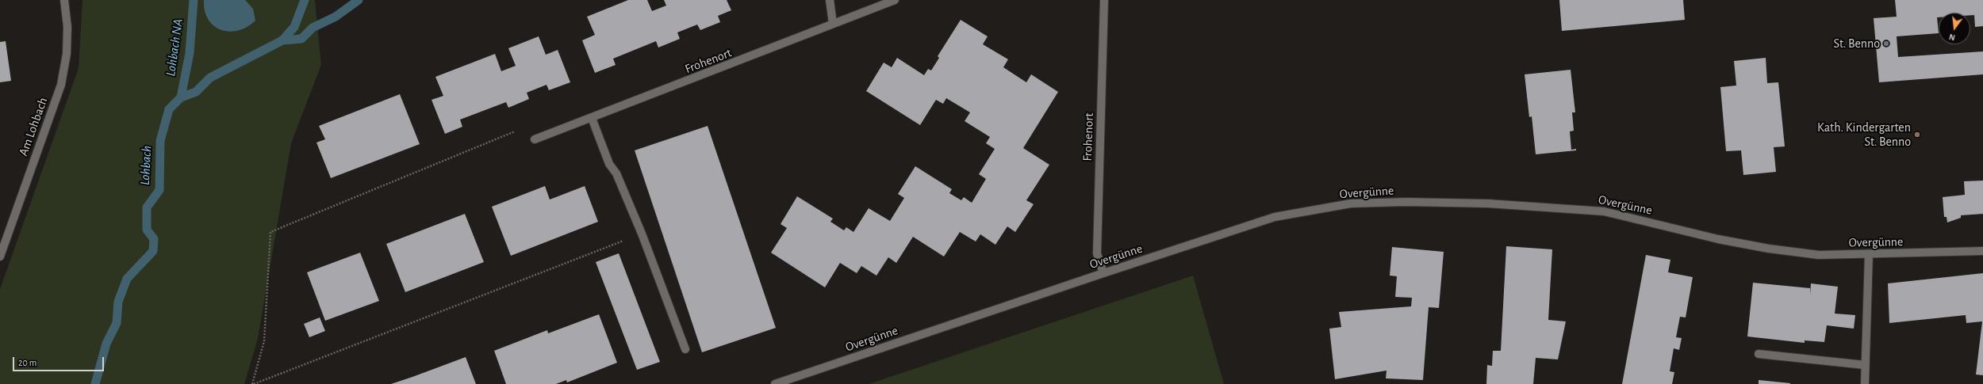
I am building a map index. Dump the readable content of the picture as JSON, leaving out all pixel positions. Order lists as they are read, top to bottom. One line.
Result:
{"streets":{"street":["Frohenort","Am Lohbach","Overgünne"]},"crossings":[["Frohenort","Overgünne"]],"water":["Lohbach NA","Lohbach"],"places":["St. Benno","Kath. Kindergarten St. Benno"],"scale_bar":"20 m","north":"bottom"}
